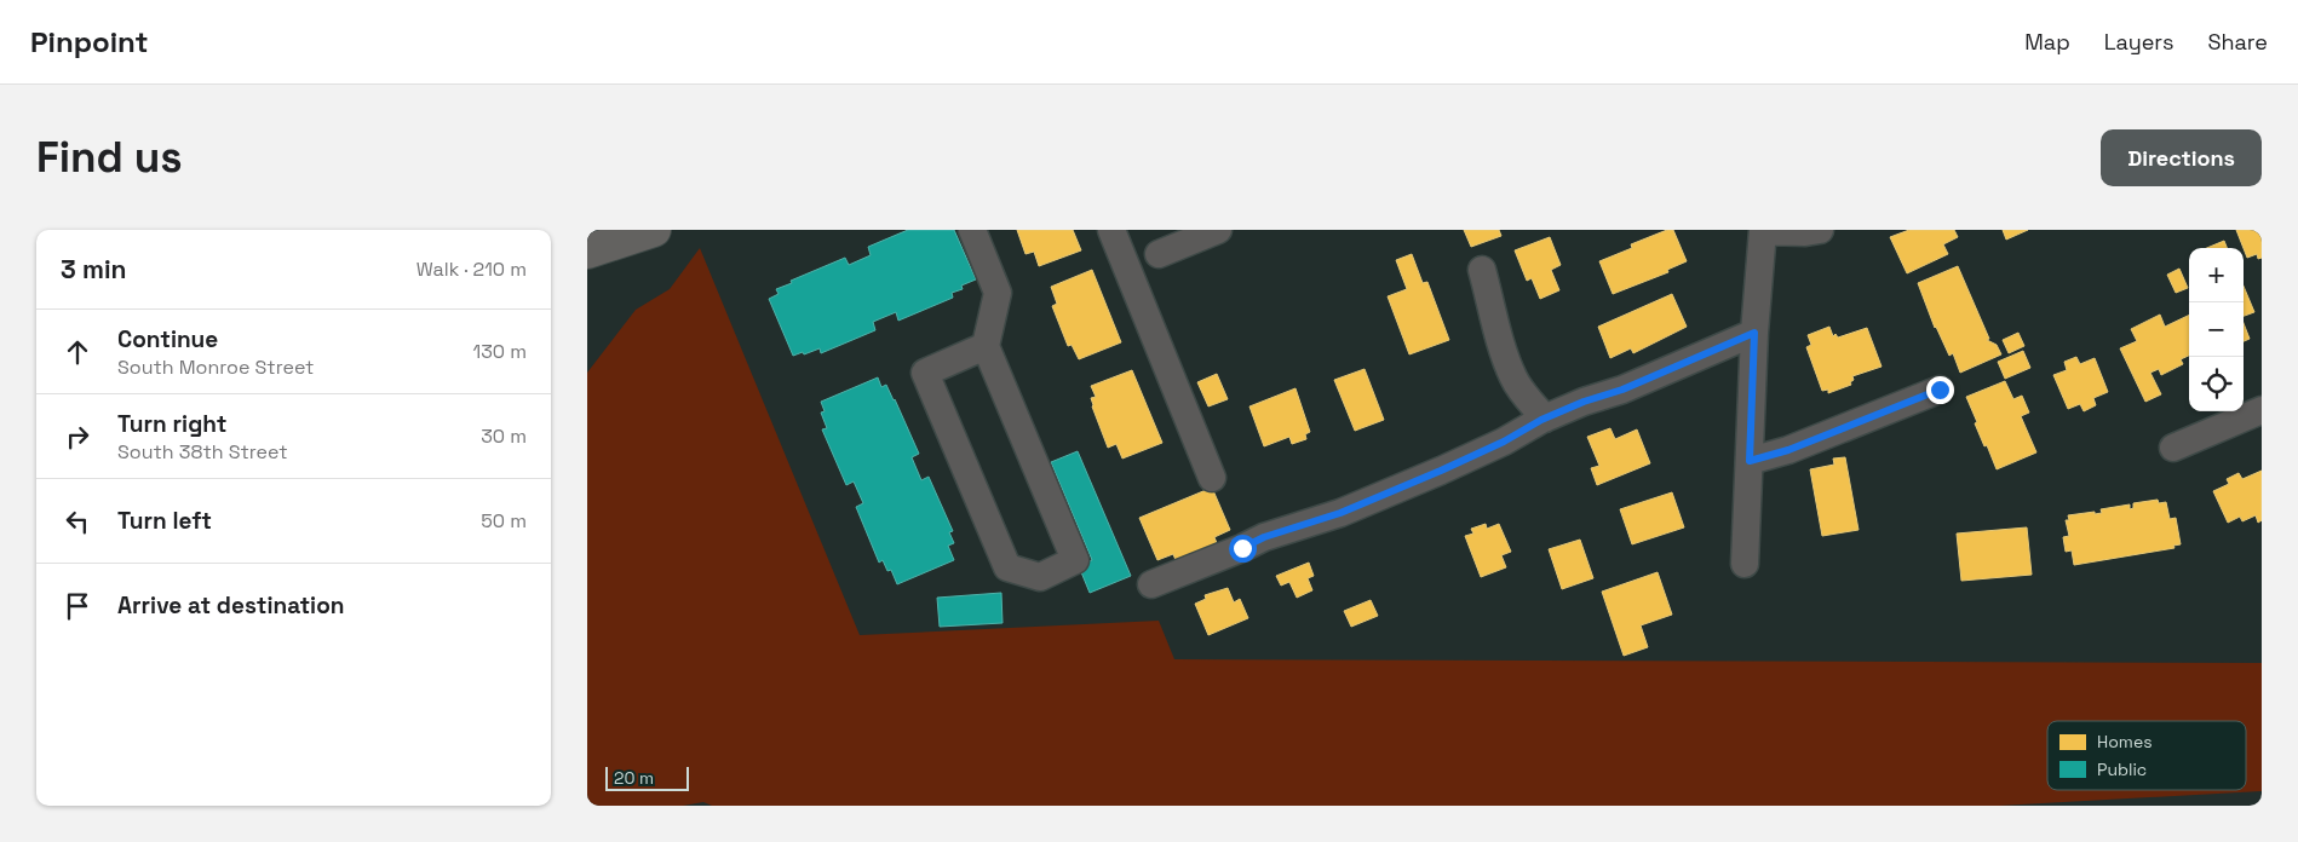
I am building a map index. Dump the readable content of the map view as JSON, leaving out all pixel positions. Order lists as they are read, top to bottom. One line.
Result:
{"legend":["Homes","Public"],"scale_bar":"20 m","page":{"header":"Pinpoint","nav":["Map","Layers","Share"],"buttons":"Directions","title":"Find us","heading":["3 min","Walk · 210 m"],"map_buttons":["+","−"],"list":[["Continue","South Monroe Street","130 m"],["Turn right","South 38th Street","30 m"],["Turn left","50 m"],"Arrive at destination"],"scale":"20 m"}}
